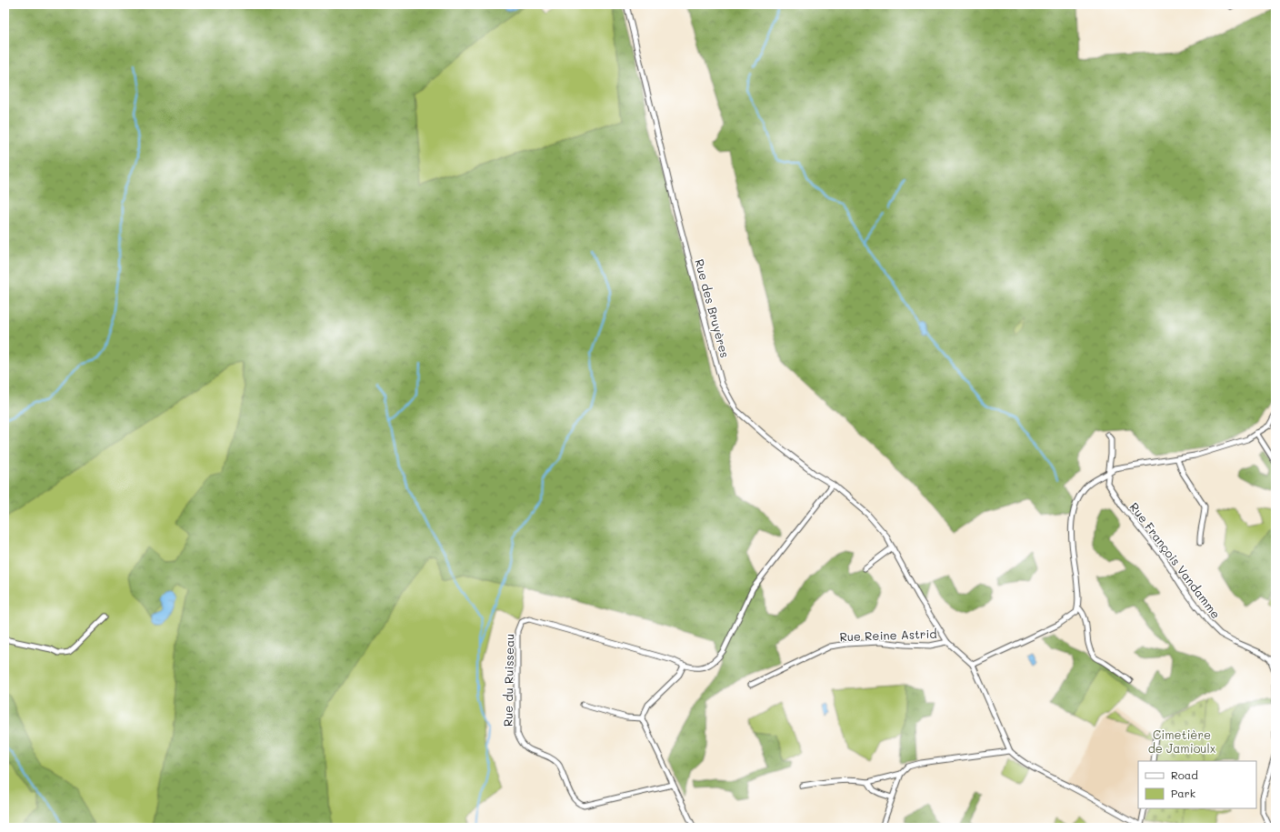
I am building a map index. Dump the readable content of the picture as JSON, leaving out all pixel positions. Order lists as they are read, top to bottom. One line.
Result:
{"streets":{"street":["Rue des Bruyères","Rue François Vandamme","Rue Reine Astrid","Rue du Ruisseau"]},"crossings":[["Rue des Bruyères","Rue Reine Astrid"]],"parks":["Cimetière de Jamioulx"],"legend":["Road","Park"]}
